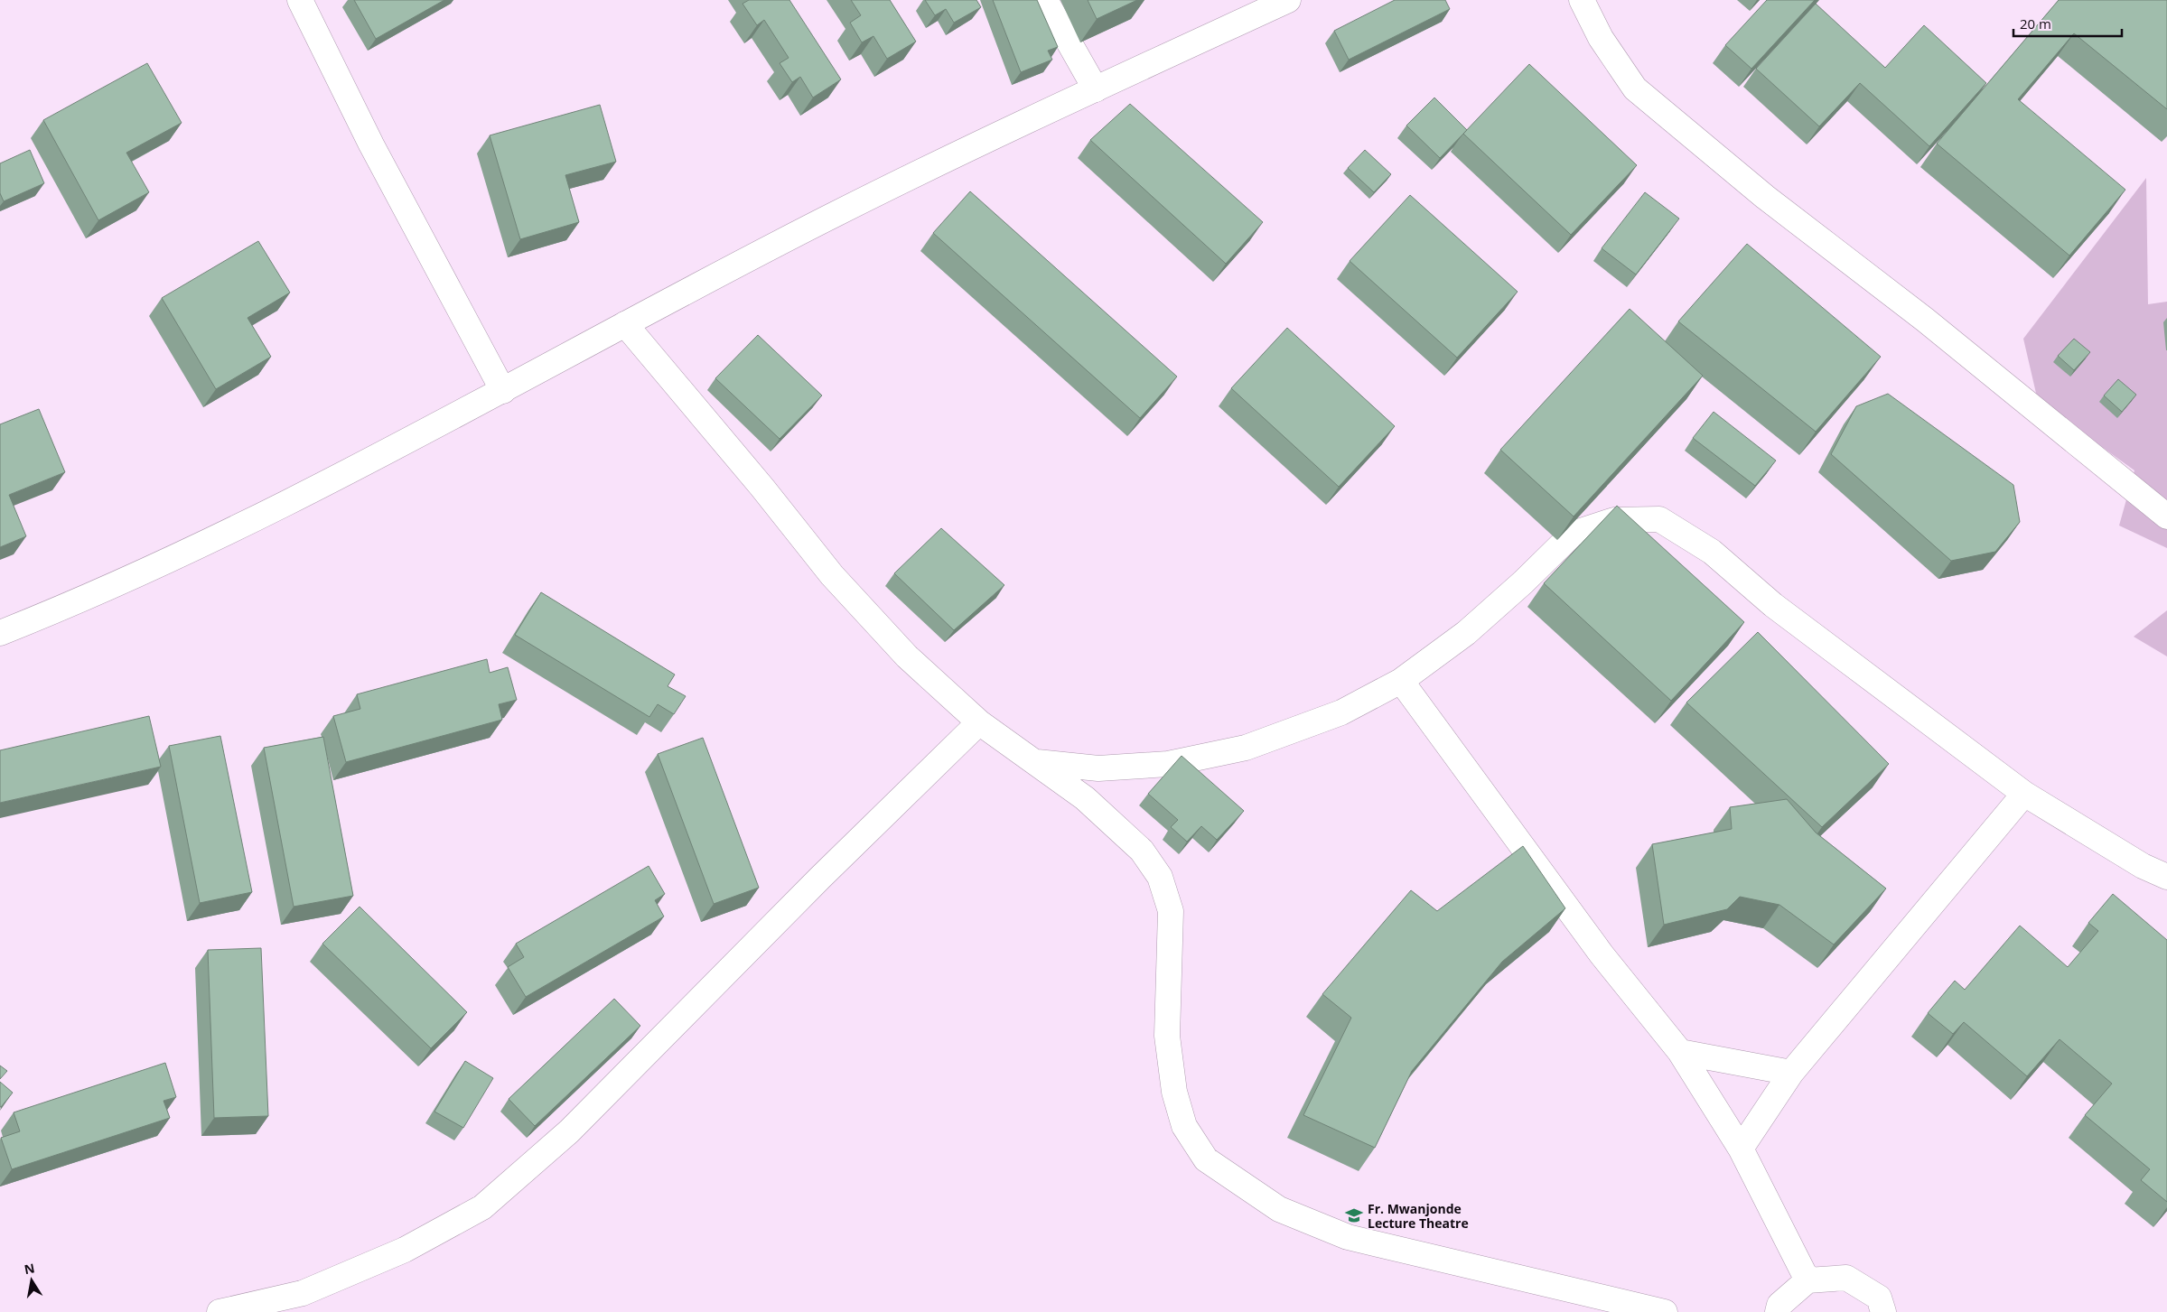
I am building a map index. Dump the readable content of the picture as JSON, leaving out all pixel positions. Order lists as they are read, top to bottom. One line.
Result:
{"places":{"school or university":["Fr. Mwanjonde Lecture Theatre"]},"scale_bar":"20 m","north":"top"}
